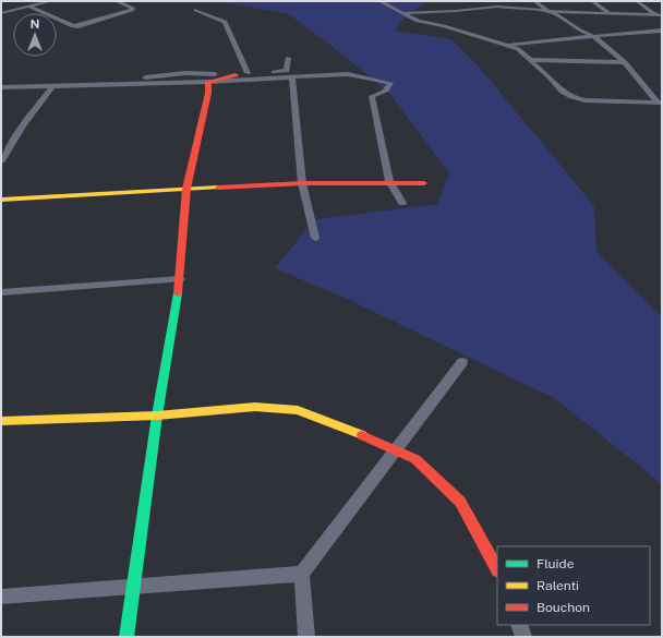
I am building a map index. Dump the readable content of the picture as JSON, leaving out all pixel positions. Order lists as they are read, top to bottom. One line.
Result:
{"legend":["Fluide","Ralenti","Bouchon"],"north":"top"}
